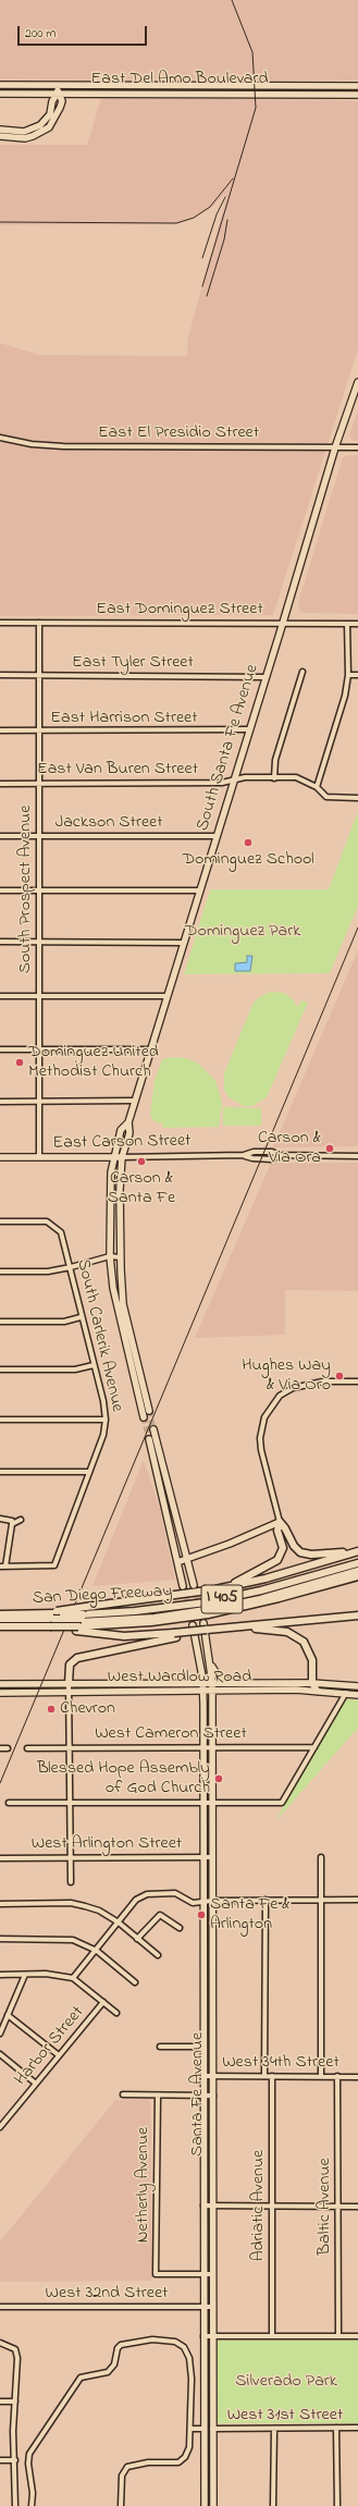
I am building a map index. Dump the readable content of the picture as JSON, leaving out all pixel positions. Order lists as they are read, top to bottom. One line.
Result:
{"streets":{"highway":["San Diego Freeway","I 405"],"main road":["East Del Amo Boulevard","South Santa Fe Avenue","East Carson Street","West Wardlow Road","Santa Fe Avenue"],"street":["East El Presidio Street","East Dominguez Street","East Tyler Street","East Harrison Street","East Van Buren Street","Jackson Street","South Prospect Avenue","South Carlerik Avenue","West Cameron Street","West Arlington Street","Harbor Street","West 34th Street","Netherly Avenue","Adriatic Avenue","Baltic Avenue","West 32nd Street","West 31st Street"]},"crossings":[["East El Presidio Street","South Santa Fe Avenue"],["East Dominguez Street","South Santa Fe Avenue"],["East Dominguez Street","South Prospect Avenue"],["East Tyler Street","South Santa Fe Avenue"],["East Tyler Street","South Prospect Avenue"],["East Harrison Street","South Santa Fe Avenue"],["East Harrison Street","South Prospect Avenue"],["South Santa Fe Avenue","East Van Buren Street"],["South Santa Fe Avenue","Jackson Street"],["South Santa Fe Avenue","East Carson Street"],["East Van Buren Street","South Prospect Avenue"],["Jackson Street","South Prospect Avenue"],["South Prospect Avenue","East Carson Street"],["West Wardlow Road","Santa Fe Avenue"],["West Cameron Street","Santa Fe Avenue"],["West Arlington Street","Santa Fe Avenue"],["West 34th Street","Santa Fe Avenue"],["West 34th Street","Netherly Avenue"],["West 34th Street","Adriatic Avenue"],["West 34th Street","Baltic Avenue"],["Santa Fe Avenue","Netherly Avenue"],["Santa Fe Avenue","West 32nd Street"],["Santa Fe Avenue","West 31st Street"]],"parks":["Dominguez Park","Silverado Park"],"places":["Dominguez School","Dominguez United Methodist Church","Carson & Via Ora","Carson & Santa Fe","Hughes Way & Via Oro","Chevron","Blessed Hope Assembly of God Church","Santa Fe & Arlington"],"scale_bar":"200 m"}
